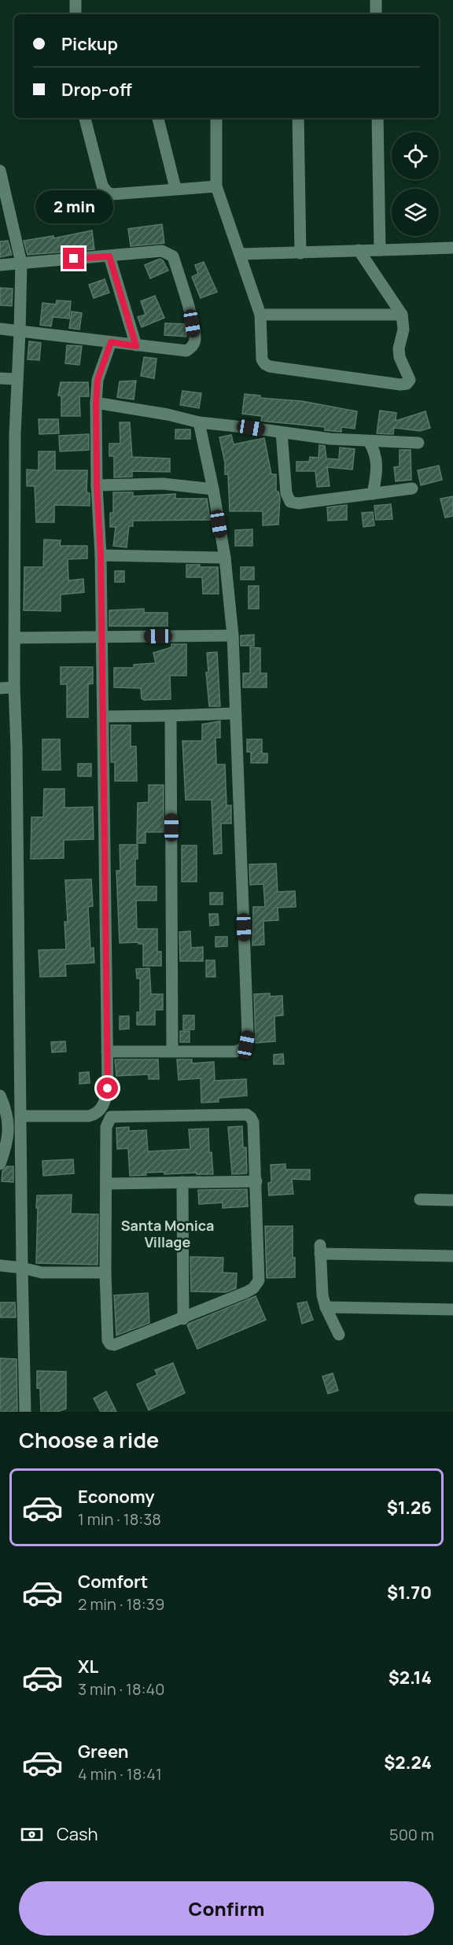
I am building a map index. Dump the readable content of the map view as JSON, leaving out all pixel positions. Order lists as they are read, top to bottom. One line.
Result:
{"districts":["Santa Monica Village"],"page":{"banner":["Pickup","Drop-off"],"bubble":"2 min","heading":"Choose a ride","list":[{"name":"Economy","note":"1 min · 18:38","value":"$1.26"},{"name":"Comfort","note":"2 min · 18:39","value":"$1.70"},{"name":"XL","note":"3 min · 18:40","value":"$2.14"},{"name":"Green","note":"4 min · 18:41","value":"$2.24"}],"pay":["Cash","500 m"],"buttons":"Confirm"}}
